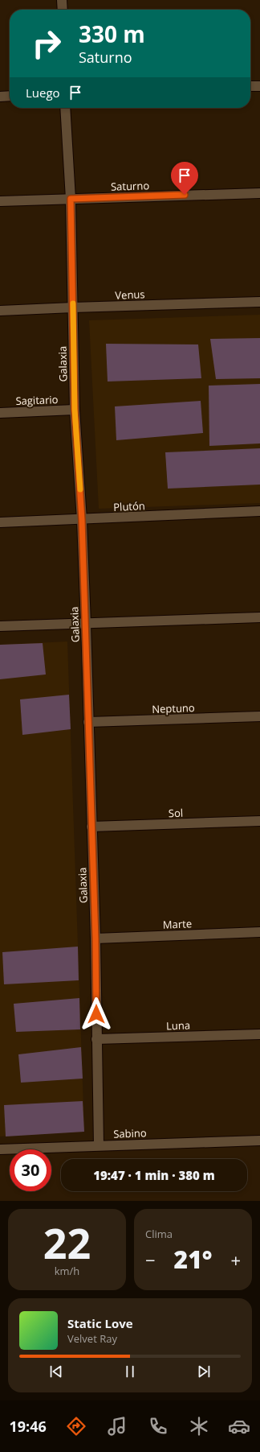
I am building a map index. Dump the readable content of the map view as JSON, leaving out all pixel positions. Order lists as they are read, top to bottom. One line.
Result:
{"streets":{"street":["Saturno","Venus","Galaxia","Sagitario","Plutón","Neptuno","Sol","Marte","Luna","Sabino"]},"crossings":[["Saturno","Galaxia"],["Venus","Galaxia"],["Galaxia","Sagitario"],["Galaxia","Plutón"],["Galaxia","Neptuno"],["Galaxia","Sol"],["Galaxia","Marte"],["Galaxia","Luna"],["Galaxia","Sabino"]],"page":{"turn":["330 m","Saturno"],"then":"Luego","limit":"30","trip":"19:47 · 1 min · 380 m","tile":[["22","km/h"],"Clima"],"heat":["−","21°","+"],"song":["Static Love","Velvet Ray"],"tabs":"19:46"}}
